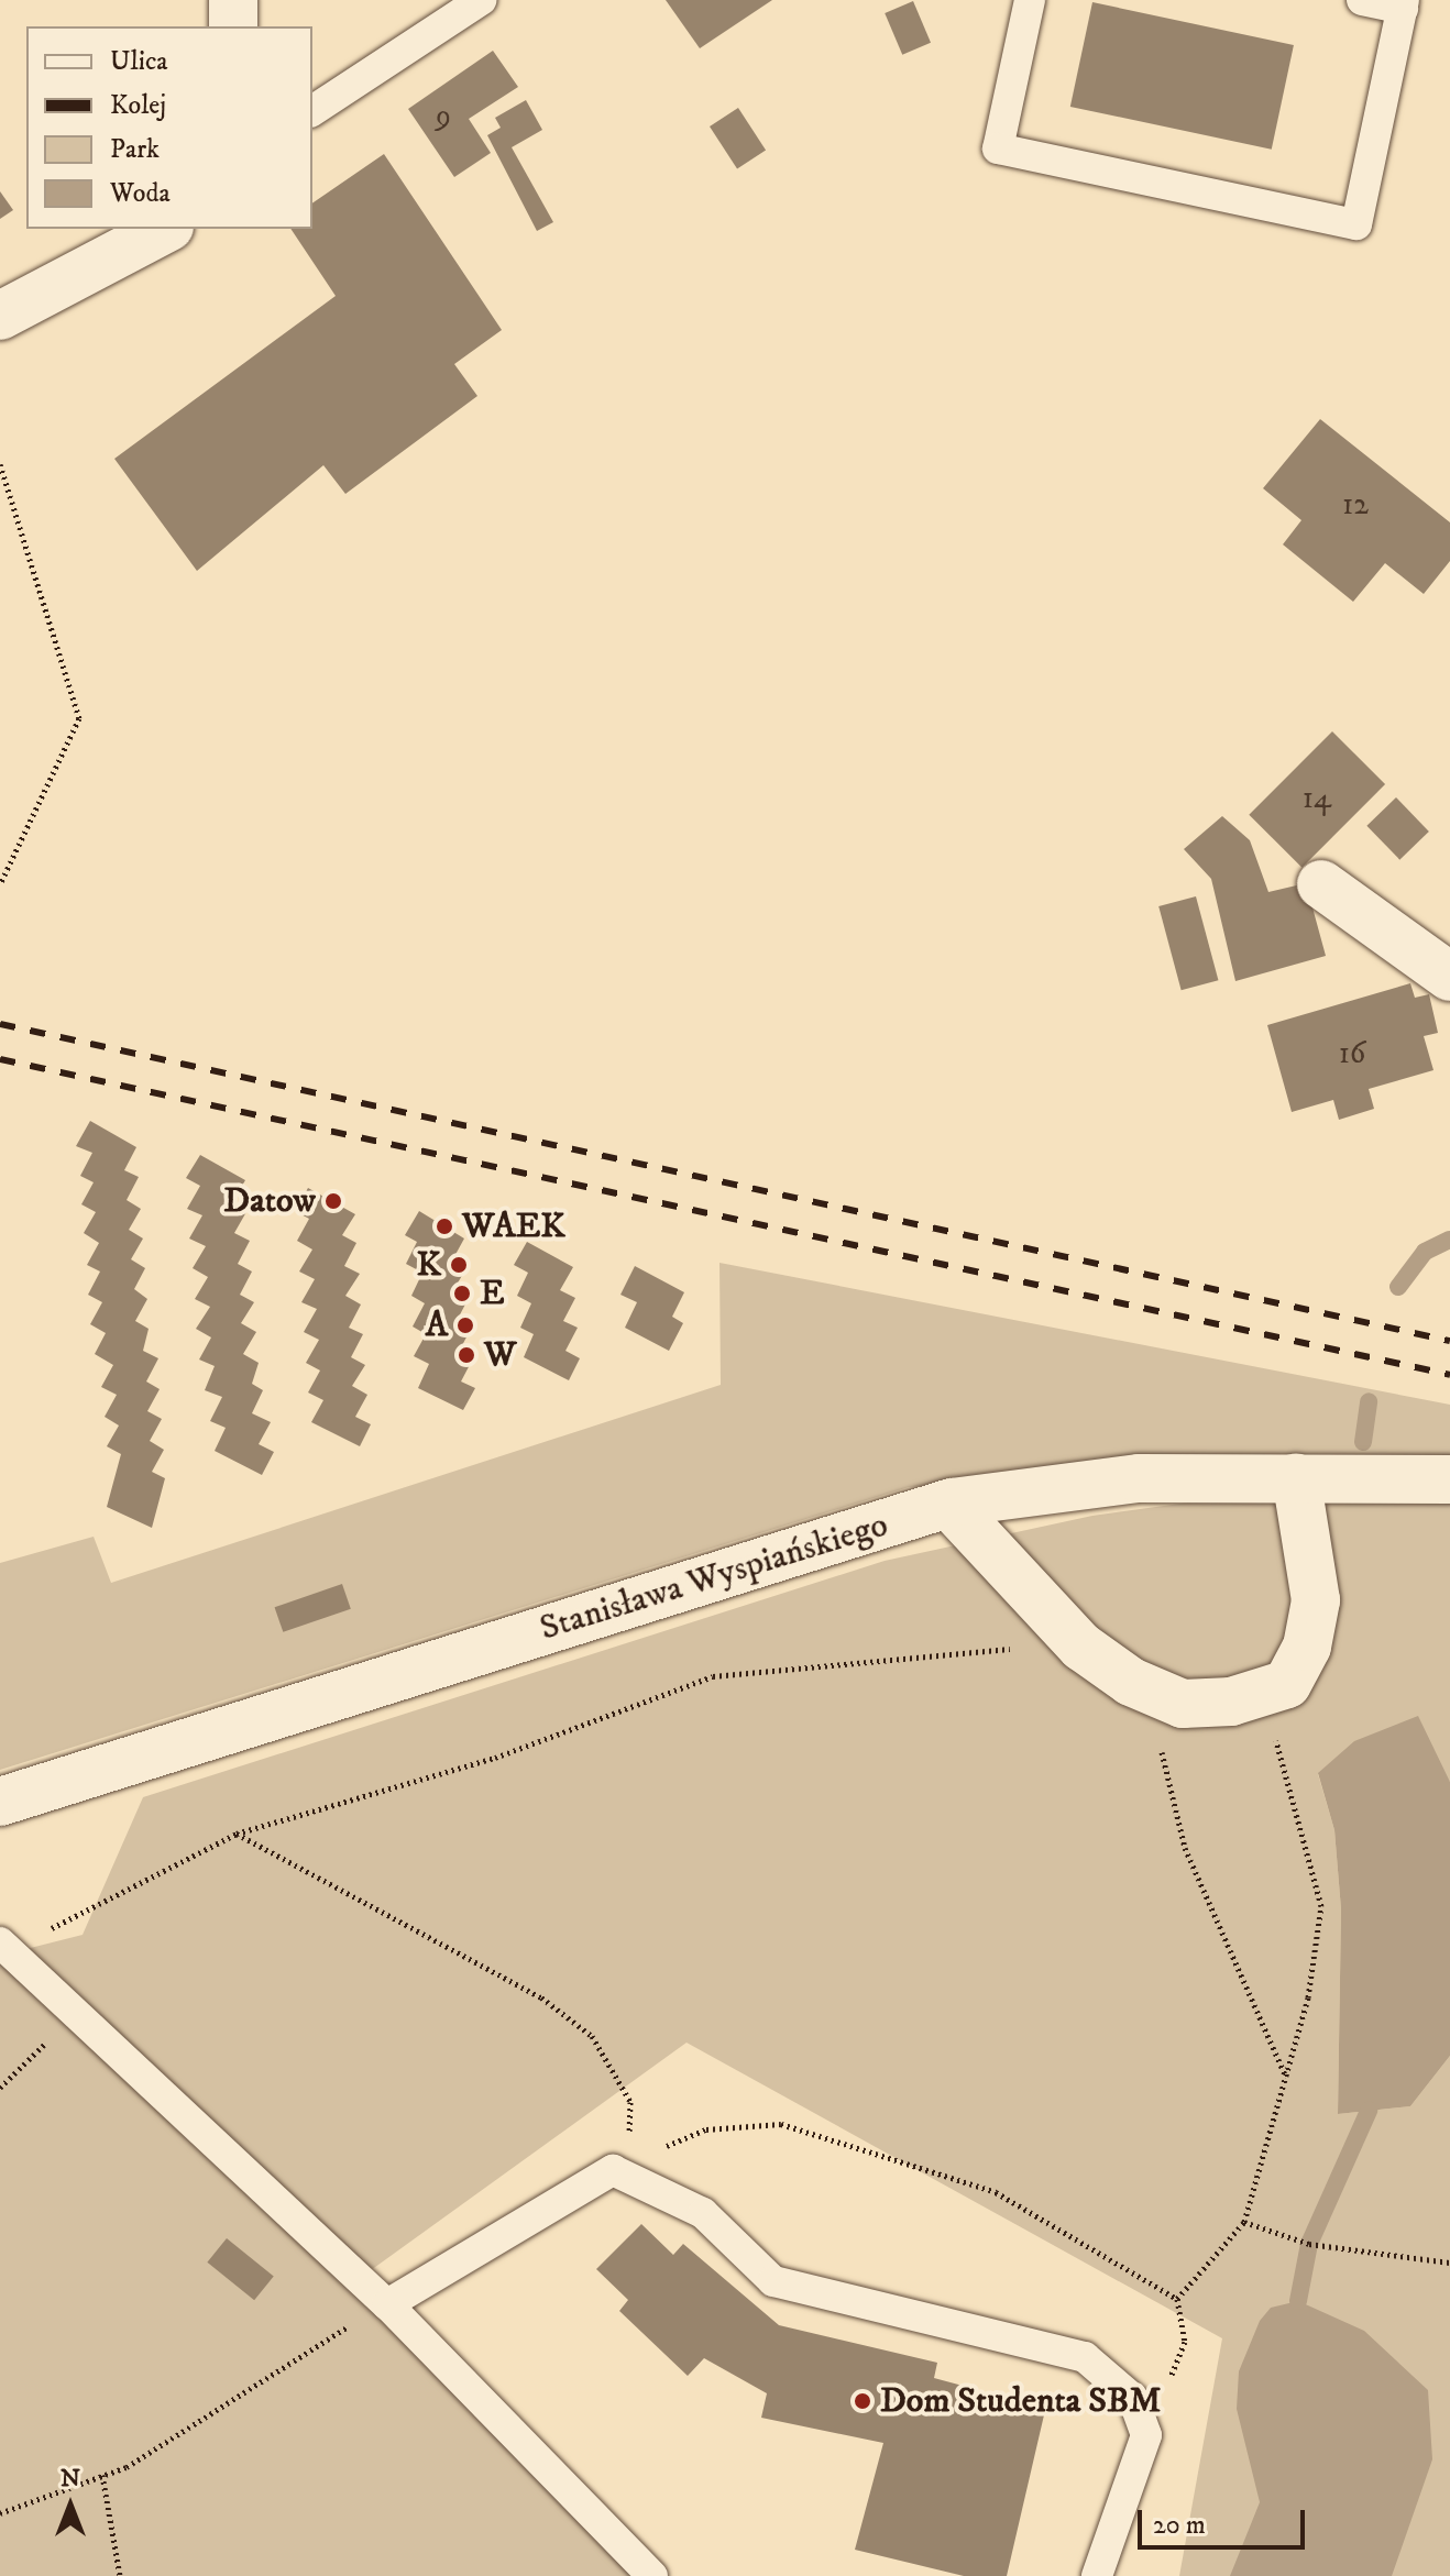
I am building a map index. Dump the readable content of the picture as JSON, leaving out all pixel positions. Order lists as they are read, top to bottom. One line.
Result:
{"streets":{"street":["Stanisława Wyspiańskiego"]},"places":["Datow","WAEK","K","E","A","W","Dom Studenta SBM"],"house_numbers":["9","12","14","16"],"legend":["Ulica","Kolej","Park","Woda"],"scale_bar":"20 m","north":"top"}
